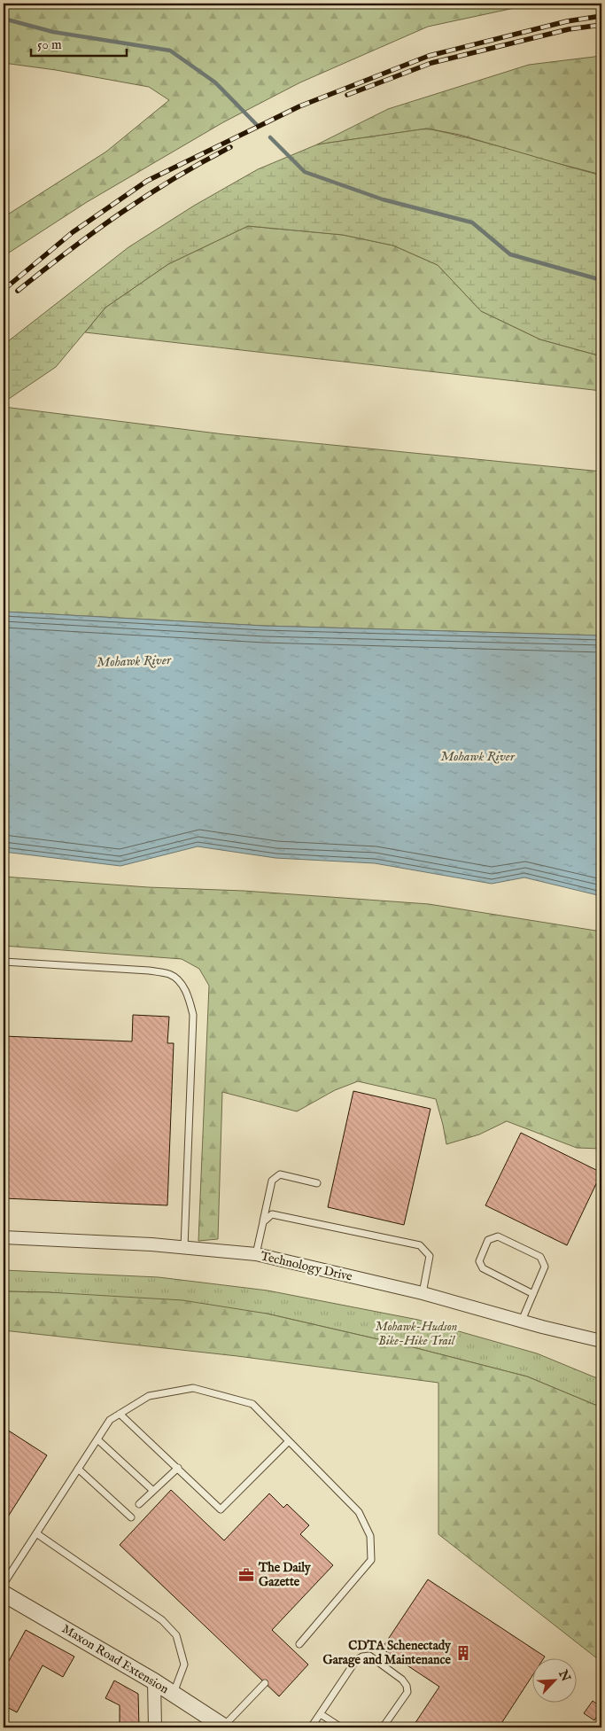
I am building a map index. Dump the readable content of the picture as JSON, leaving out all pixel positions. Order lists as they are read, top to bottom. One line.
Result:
{"streets":{"street":["Technology Drive","Maxon Road Extension"]},"water":["Mohawk River"],"parks":["Mohawk-Hudson Bike-Hike Trail"],"places":{"office":["The Daily Gazette"],"building":["CDTA Schenectady Garage and Maintenance"]},"scale_bar":"50 m","north":"top right"}
